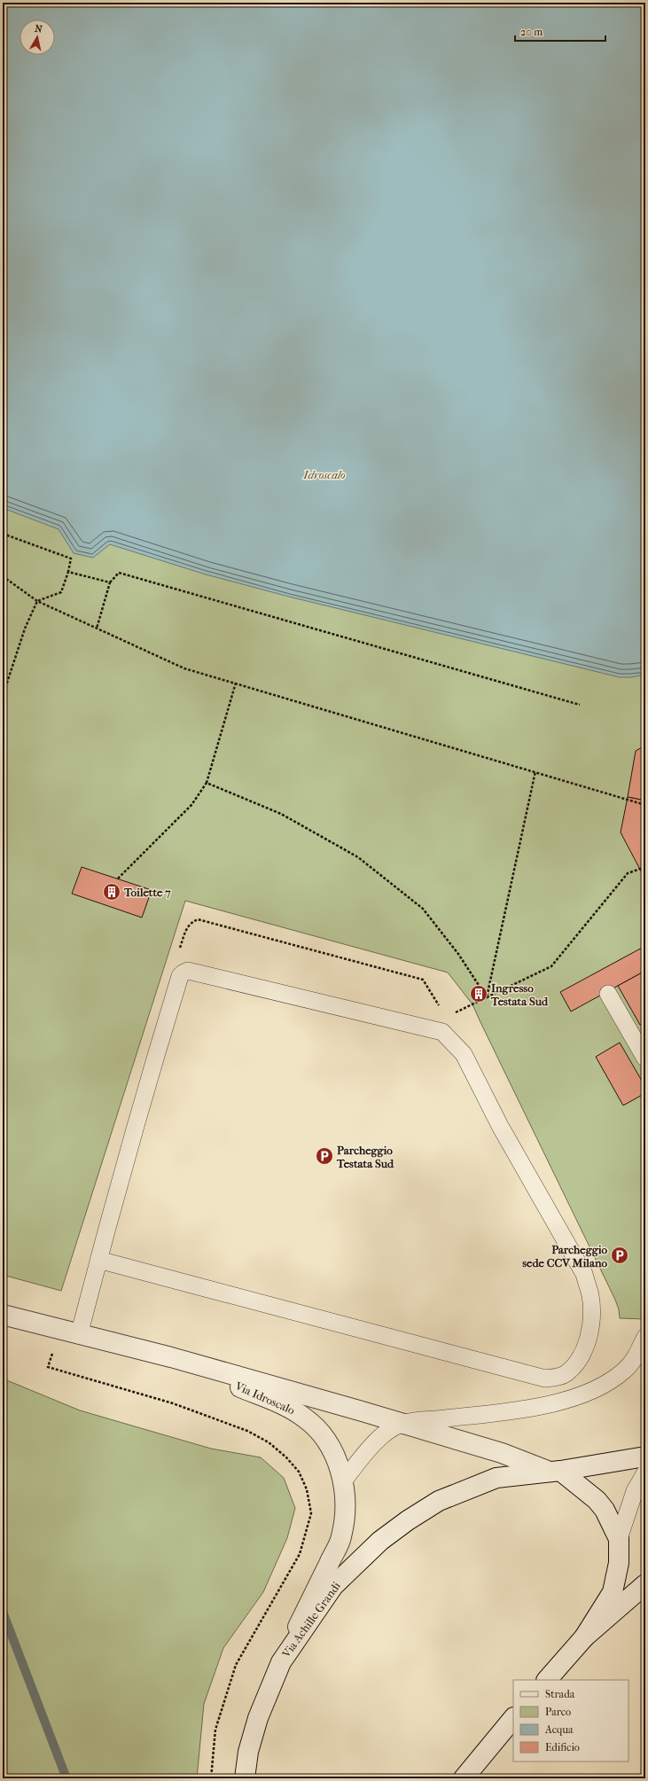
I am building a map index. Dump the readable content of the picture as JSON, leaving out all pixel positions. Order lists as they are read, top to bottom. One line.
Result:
{"streets":{"street":["Via Idroscalo","Via Achille Grandi"]},"crossings":[["Via Idroscalo","Via Achille Grandi"]],"parks":["Idroscalo"],"places":{"building":["Toilette 7","Ingresso Testata Sud"],"parking":["Parcheggio Testata Sud","Parcheggio sede CCV Milano"]},"legend":["Strada","Parco","Acqua","Edificio"],"scale_bar":"20 m","north":"top"}
